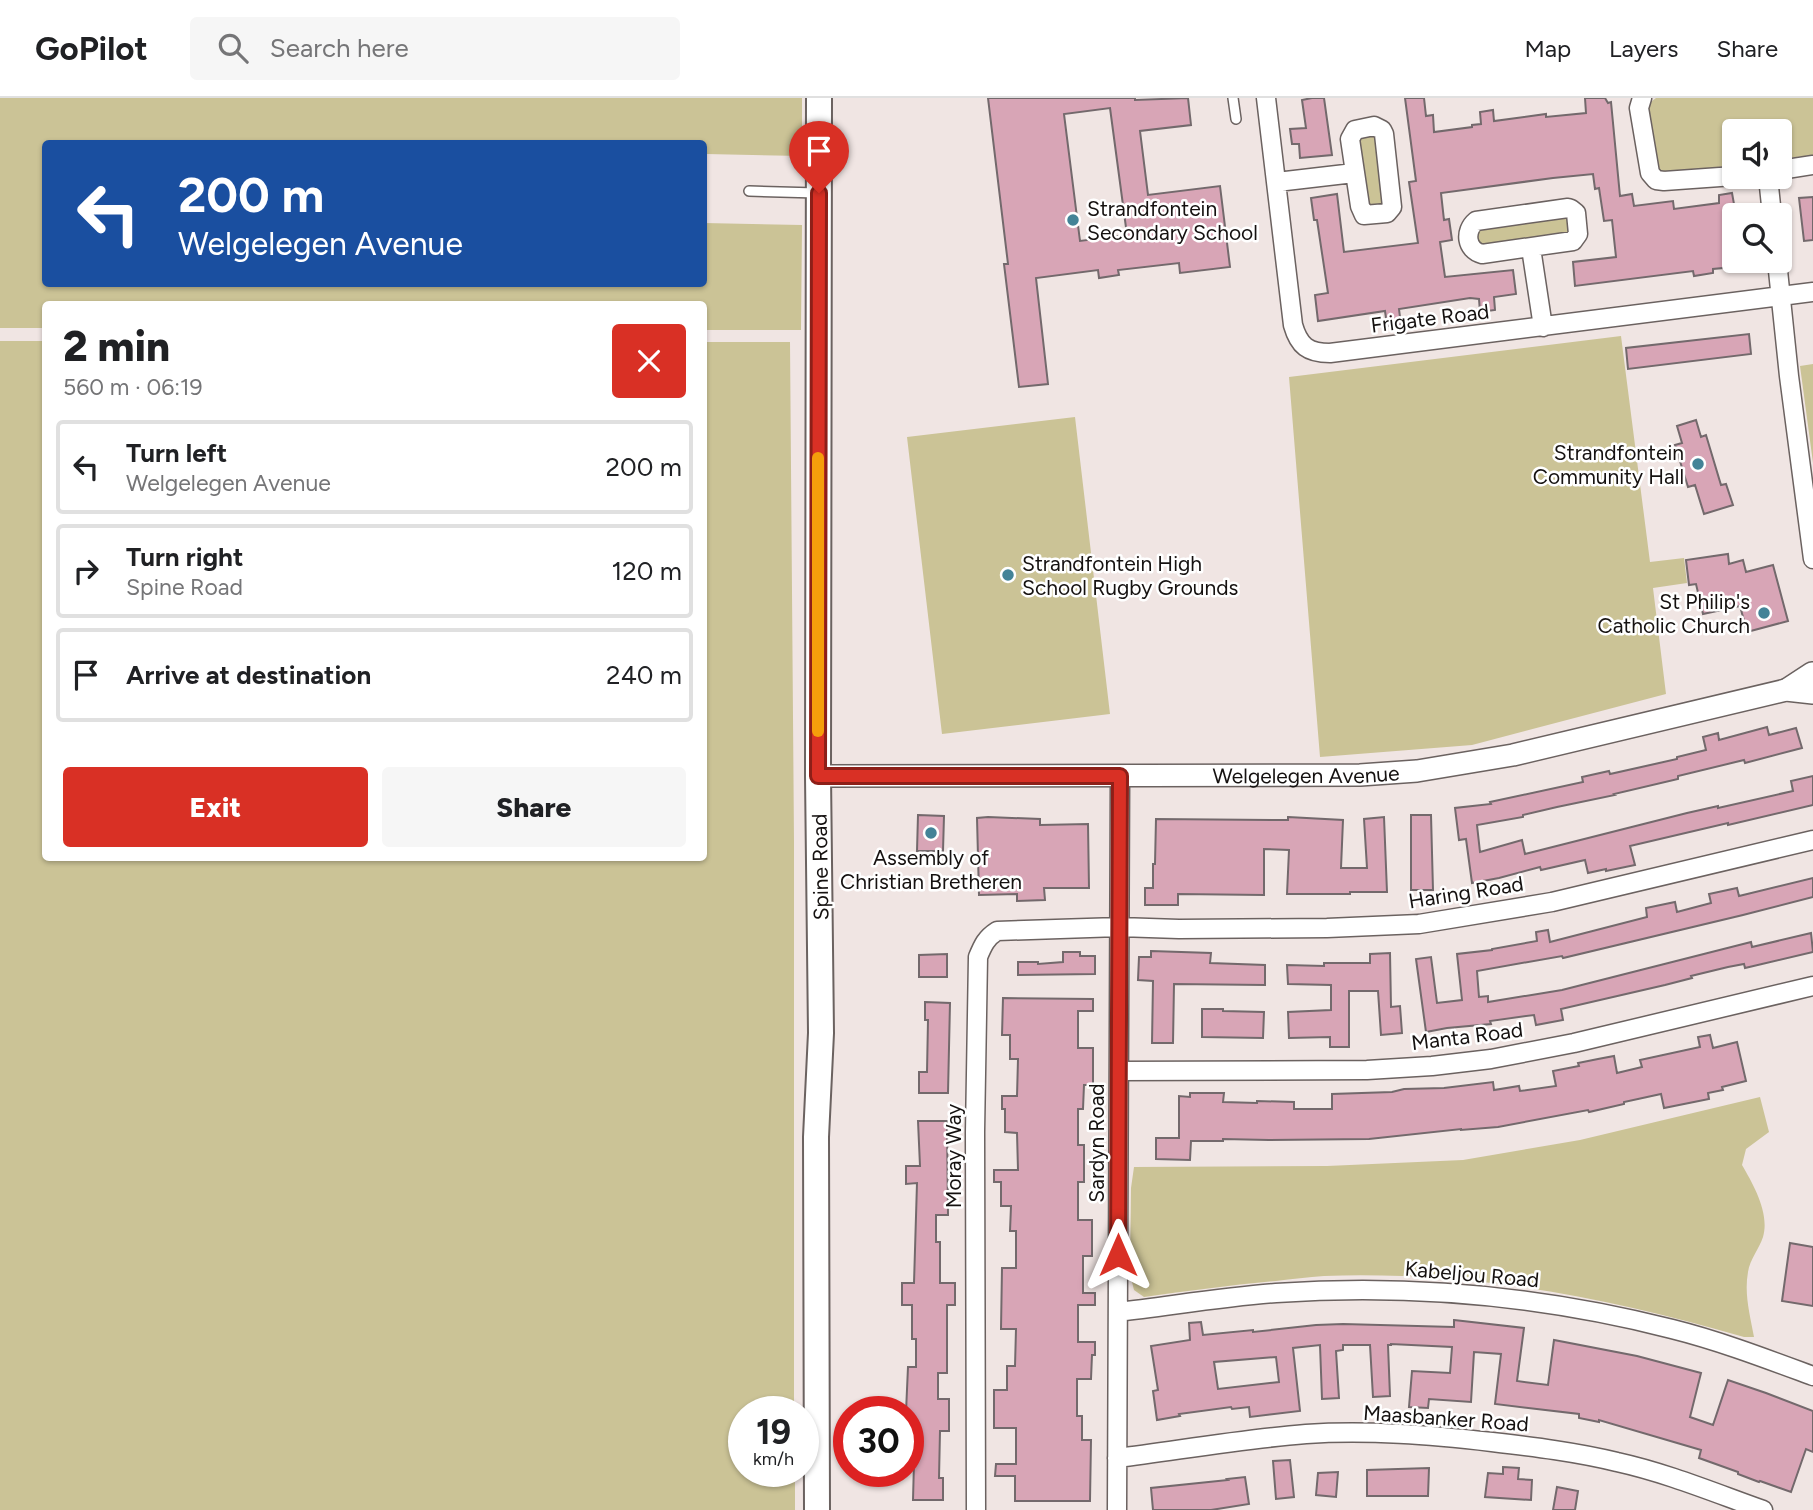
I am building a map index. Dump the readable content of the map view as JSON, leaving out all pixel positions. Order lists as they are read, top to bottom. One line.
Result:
{"streets":{"main road":["Spine Road"],"street":["Frigate Road","Welgelegen Avenue","Haring Road","Manta Road","Sardyn Road","Moray Way","Kabeljou Road","Maasbanker Road"]},"crossings":[["Welgelegen Avenue","Spine Road"],["Welgelegen Avenue","Sardyn Road"],["Haring Road","Sardyn Road"],["Haring Road","Moray Way"],["Manta Road","Sardyn Road"],["Sardyn Road","Moray Way"],["Sardyn Road","Kabeljou Road"],["Sardyn Road","Maasbanker Road"]],"places":["Strandfontein Secondary School","Strandfontein Community Hall","Strandfontein High School Rugby Grounds","St Philip's Catholic Church","Assembly of Christian Bretheren"],"page":{"header":"GoPilot","search":"Search here","nav":["Map","Layers","Share"],"turn":["200 m","Welgelegen Avenue"],"heading":["2 min","560 m · 06:19"],"list":[{"name":"Turn left","note":"Welgelegen Avenue","value":"200 m"},{"name":"Turn right","note":"Spine Road","value":"120 m"},{"name":"Arrive at destination","value":"240 m"}],"buttons":["Exit","Share"],"speed":"19 km/h","limit":"30"}}
